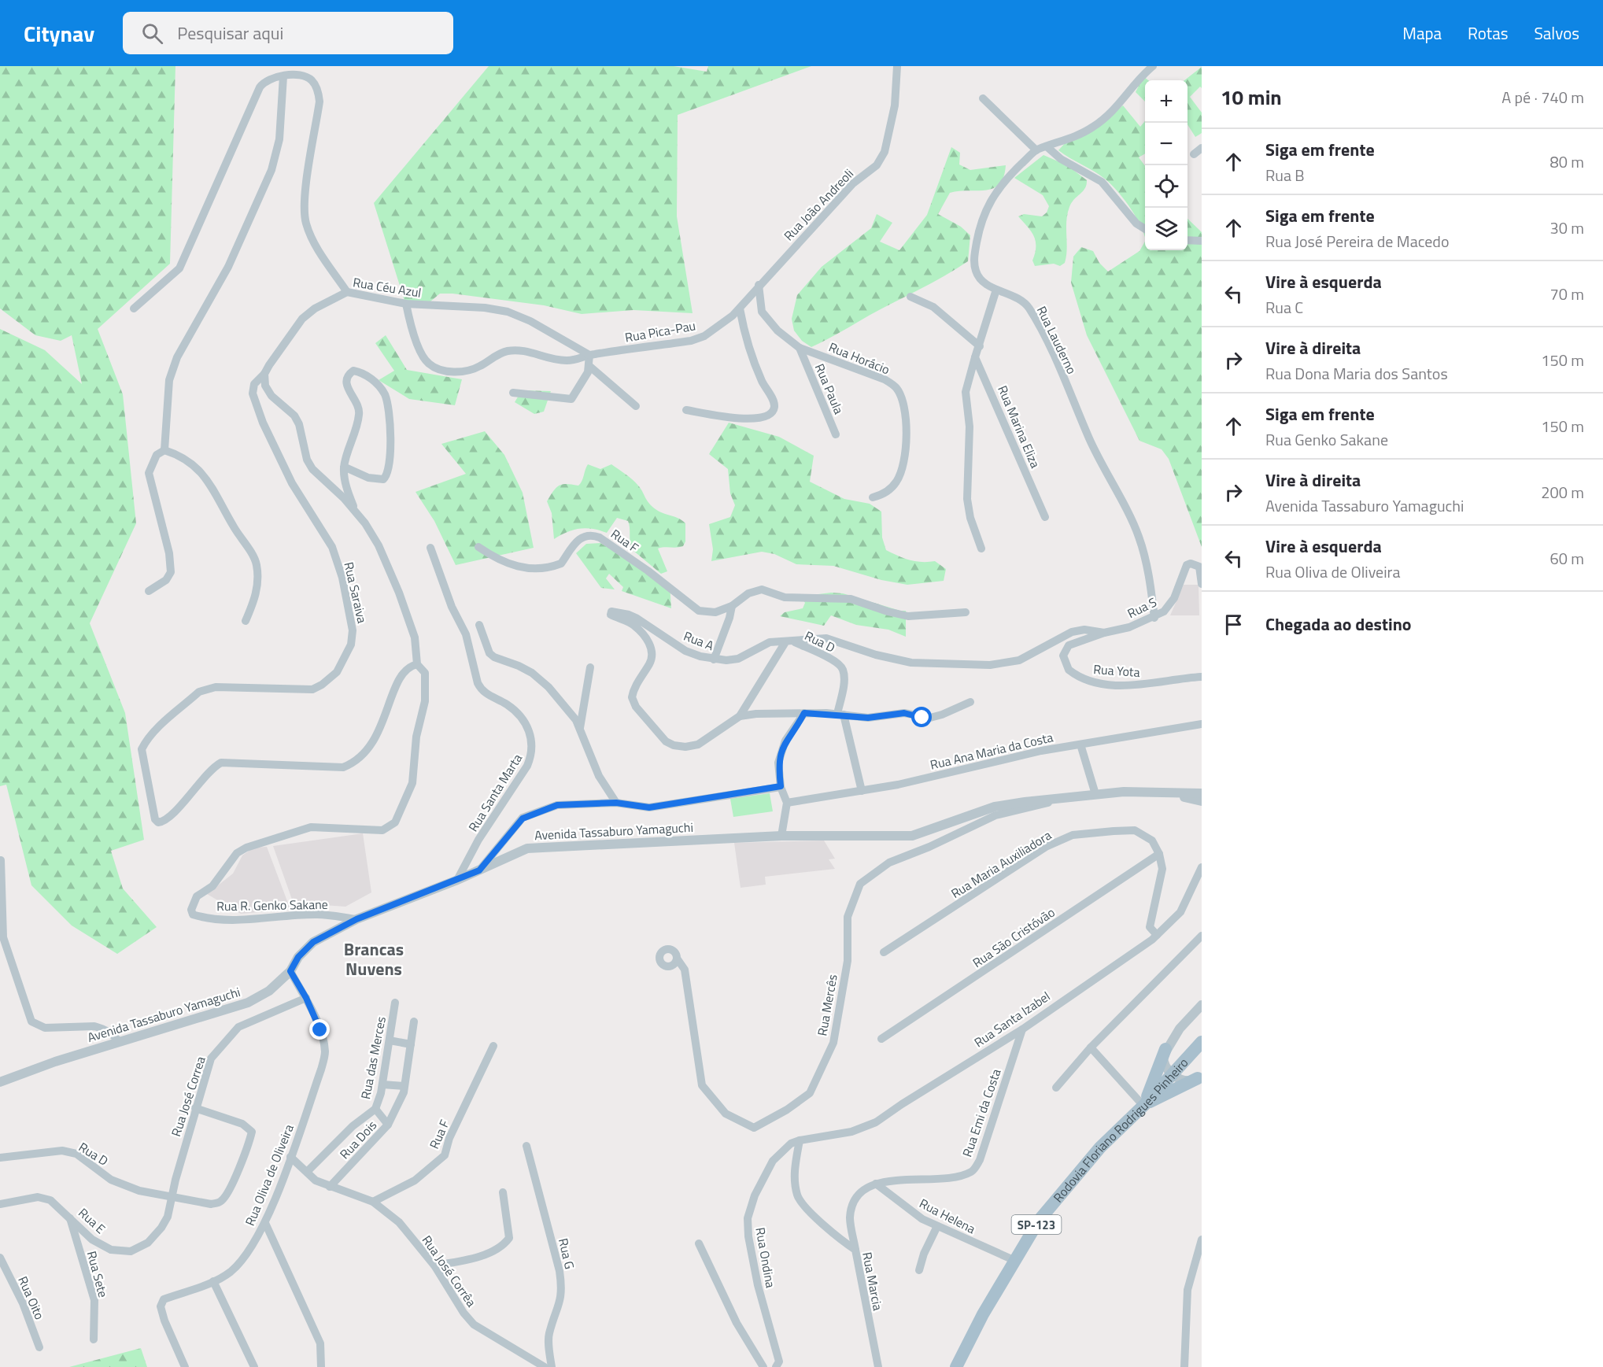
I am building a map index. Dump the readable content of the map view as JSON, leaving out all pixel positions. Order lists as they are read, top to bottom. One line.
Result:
{"streets":{"main road":["Rodovia Floriano Rodrigues Pinheiro","SP-123"],"street":["Rua João Andreoli","Rua Céu Azul","Rua Pica-Pau","Rua Lauderno","Rua Horácio","Rua Paula","Rua Marina Eliza","Rua F","Rua Saraiva","Rua S","Rua A","Rua D","Rua Yota","Rua Ana Maria da Costa","Rua Santa Marta","Avenida Tassaburo Yamaguchi","Rua Maria Auxiliadora","Rua R. Genko Sakane","Rua São Cristóvão","Rua Mercês","Rua Santa Izabel","Rua das Merces","Rua José Correa","Rua Emi da Costa","Rua Dois","Rua Oliva de Oliveira","Rua Helena","Rua E","Rua G","Rua Ondina","Rua José Corrêa","Rua Sete","Rua Marcia","Rua Oito"]},"crossings":[["Rua João Andreoli","Rua Pica-Pau"],["Rua João Andreoli","Rua Paula"],["Rua Céu Azul","Rua Pica-Pau"],["Rua Céu Azul","Rua Saraiva"],["Rua Lauderno","Rua S"],["Rua Horácio","Rua Paula"],["Rua F","Rua José Corrêa"],["Rua Saraiva","Rua R. Genko Sakane"],["Rua S","Rua A"],["Rua S","Rua Yota"],["Rua A","Rua D"],["Rua A","Rua Yota"],["Rua D","Rua Ana Maria da Costa"],["Rua D","Rua José Correa"],["Rua D","Rua E"],["Rua Santa Marta","Avenida Tassaburo Yamaguchi"],["Avenida Tassaburo Yamaguchi","Rua R. Genko Sakane"],["Avenida Tassaburo Yamaguchi","Rua Mercês"],["Avenida Tassaburo Yamaguchi","Rua Oliva de Oliveira"],["Rua Maria Auxiliadora","Rua São Cristóvão"],["Rua Santa Izabel","Rua Emi da Costa"],["Rua Santa Izabel","Rua Ondina"],["Rua Santa Izabel","Rua Marcia"],["Rua das Merces","Rua José Corrêa"],["Rua José Correa","Rua Oliva de Oliveira"],["Rua José Correa","Rua E"],["Rua Emi da Costa","Rua Helena"],["Rua Emi da Costa","Rua Marcia"],["Rodovia Floriano Rodrigues Pinheiro","Rua Helena"],["Rua Dois","Rua José Corrêa"],["Rua Oliva de Oliveira","Rua José Corrêa"],["Rua E","Rua Sete"],["Rua Ondina","Rua Marcia"]],"districts":["Brancas Nuvens"],"page":{"header":"Citynav","search":"Pesquisar aqui","nav":["Mapa","Rotas","Salvos"],"heading":["10 min","A pé · 740 m"],"map_buttons":["+","−"],"list":[["Siga em frente","Rua B","80 m"],["Siga em frente","Rua José Pereira de Macedo","30 m"],["Vire à esquerda","Rua C","70 m"],["Vire à direita","Rua Dona Maria dos Santos","150 m"],["Siga em frente","Rua Genko Sakane","150 m"],["Vire à direita","Avenida Tassaburo Yamaguchi","200 m"],["Vire à esquerda","Rua Oliva de Oliveira","60 m"],"Chegada ao destino"]}}
